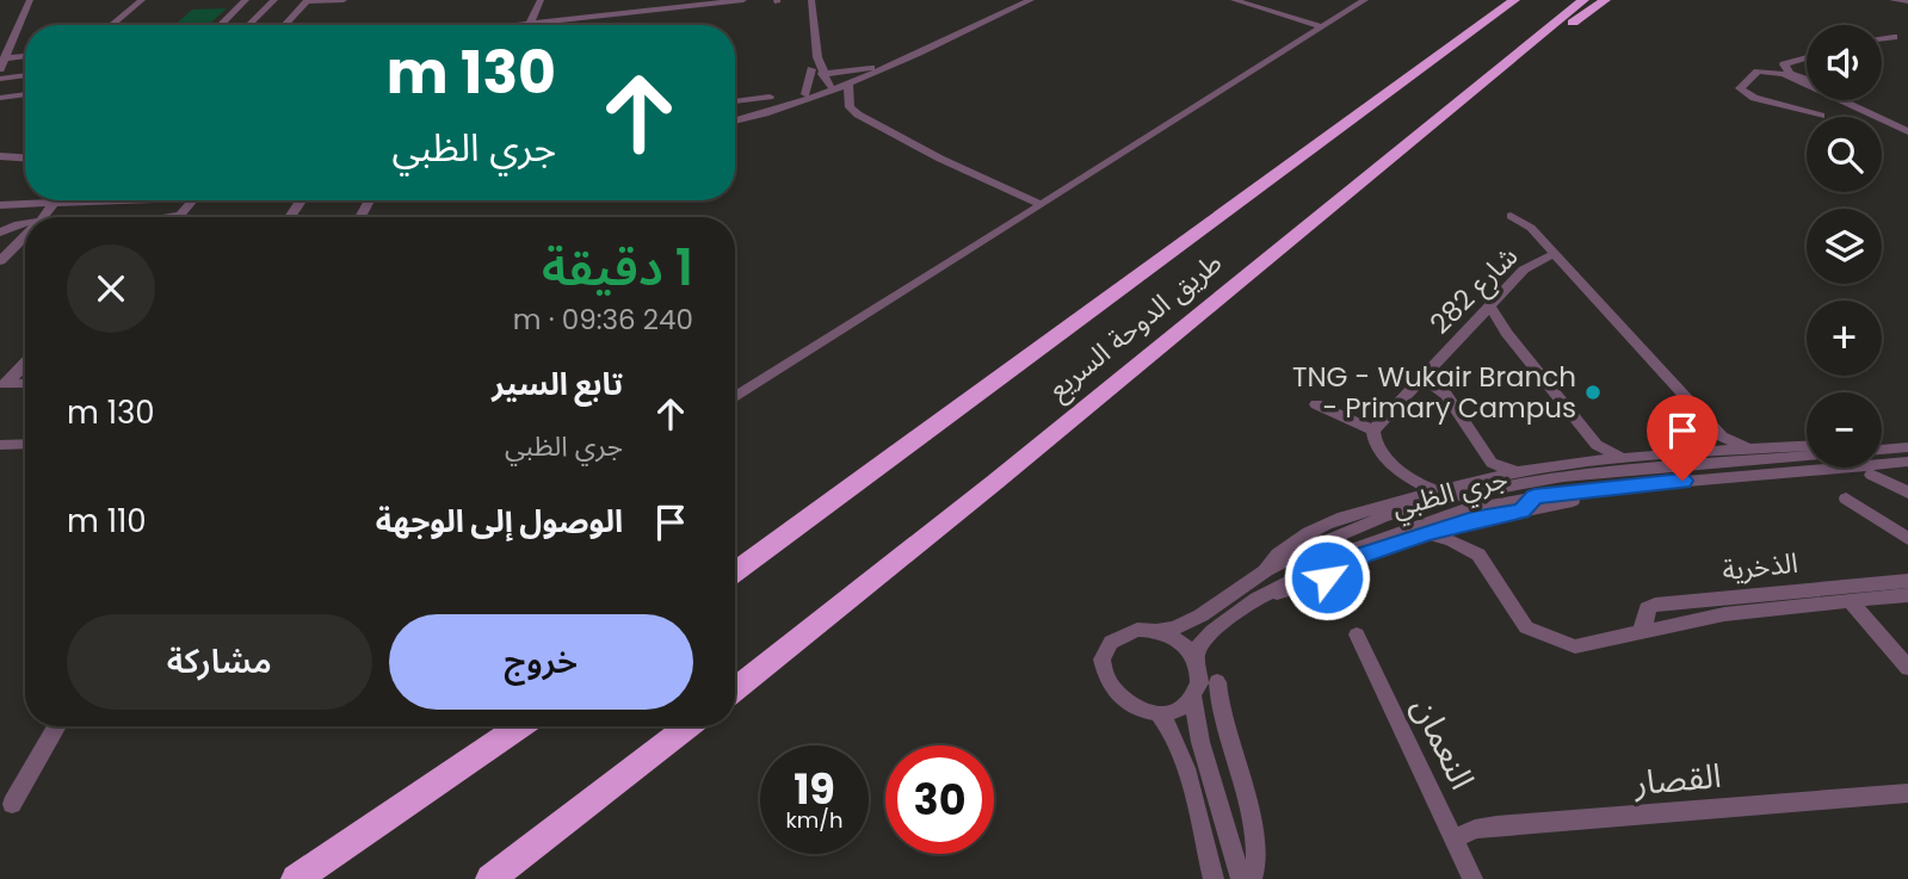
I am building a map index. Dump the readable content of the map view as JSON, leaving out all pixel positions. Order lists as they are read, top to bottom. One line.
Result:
{"streets":{"highway":["طريق الدوحة السريع"],"street":["شارع 282","جري الظبي","الذخرية","النعمان","القصار"]},"crossings":[["النعمان","القصار"]],"places":["TNG - Wukair Branch - Primary Campus"],"page":{"map_buttons":["+","−"],"turn":["130 m","جري الظبي"],"heading":["1 دقيقة","240 m · 09:36"],"list":[{"name":"تابع السير","note":"جري الظبي","value":"130 m"},{"name":"الوصول إلى الوجهة","value":"110 m"}],"buttons":["خروج","مشاركة"],"speed":"19 km/h","limit":"30"}}
